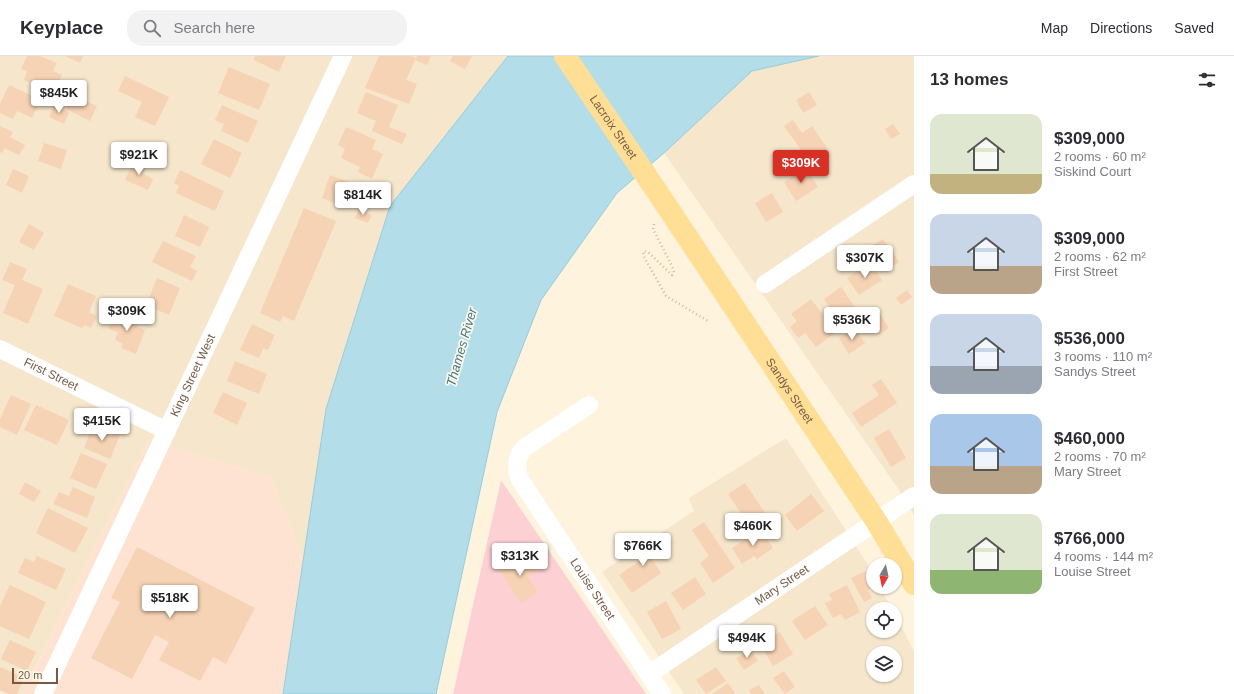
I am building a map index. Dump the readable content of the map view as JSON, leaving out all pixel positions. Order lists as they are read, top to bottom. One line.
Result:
{"streets":{"main road":["Lacroix Street","Sandys Street"],"street":["First Street","King Street West","Mary Street","Louise Street"]},"crossings":[["Lacroix Street","Sandys Street"],["First Street","King Street West"],["Sandys Street","Mary Street"],["Mary Street","Louise Street"]],"water":["Thames River"],"scale_bar":"20 m","north":"bottom","page":{"header":"Keyplace","search":"Search here","nav":["Map","Directions","Saved"],"heading":"13 homes","price":["$845K","$921K","$309K","$814K","$307K","$309K","$536K","$415K","$460K","$766K","$313K","$518K","$494K"],"list":[{"name":"$309,000","note":"2 rooms · 60 m² · Siskind Court"},{"name":"$309,000","note":"2 rooms · 62 m² · First Street"},{"name":"$536,000","note":"3 rooms · 110 m² · Sandys Street"},{"name":"$460,000","note":"2 rooms · 70 m² · Mary Street"},{"name":"$766,000","note":"4 rooms · 144 m² · Louise Street"}],"scale":"20 m"}}
